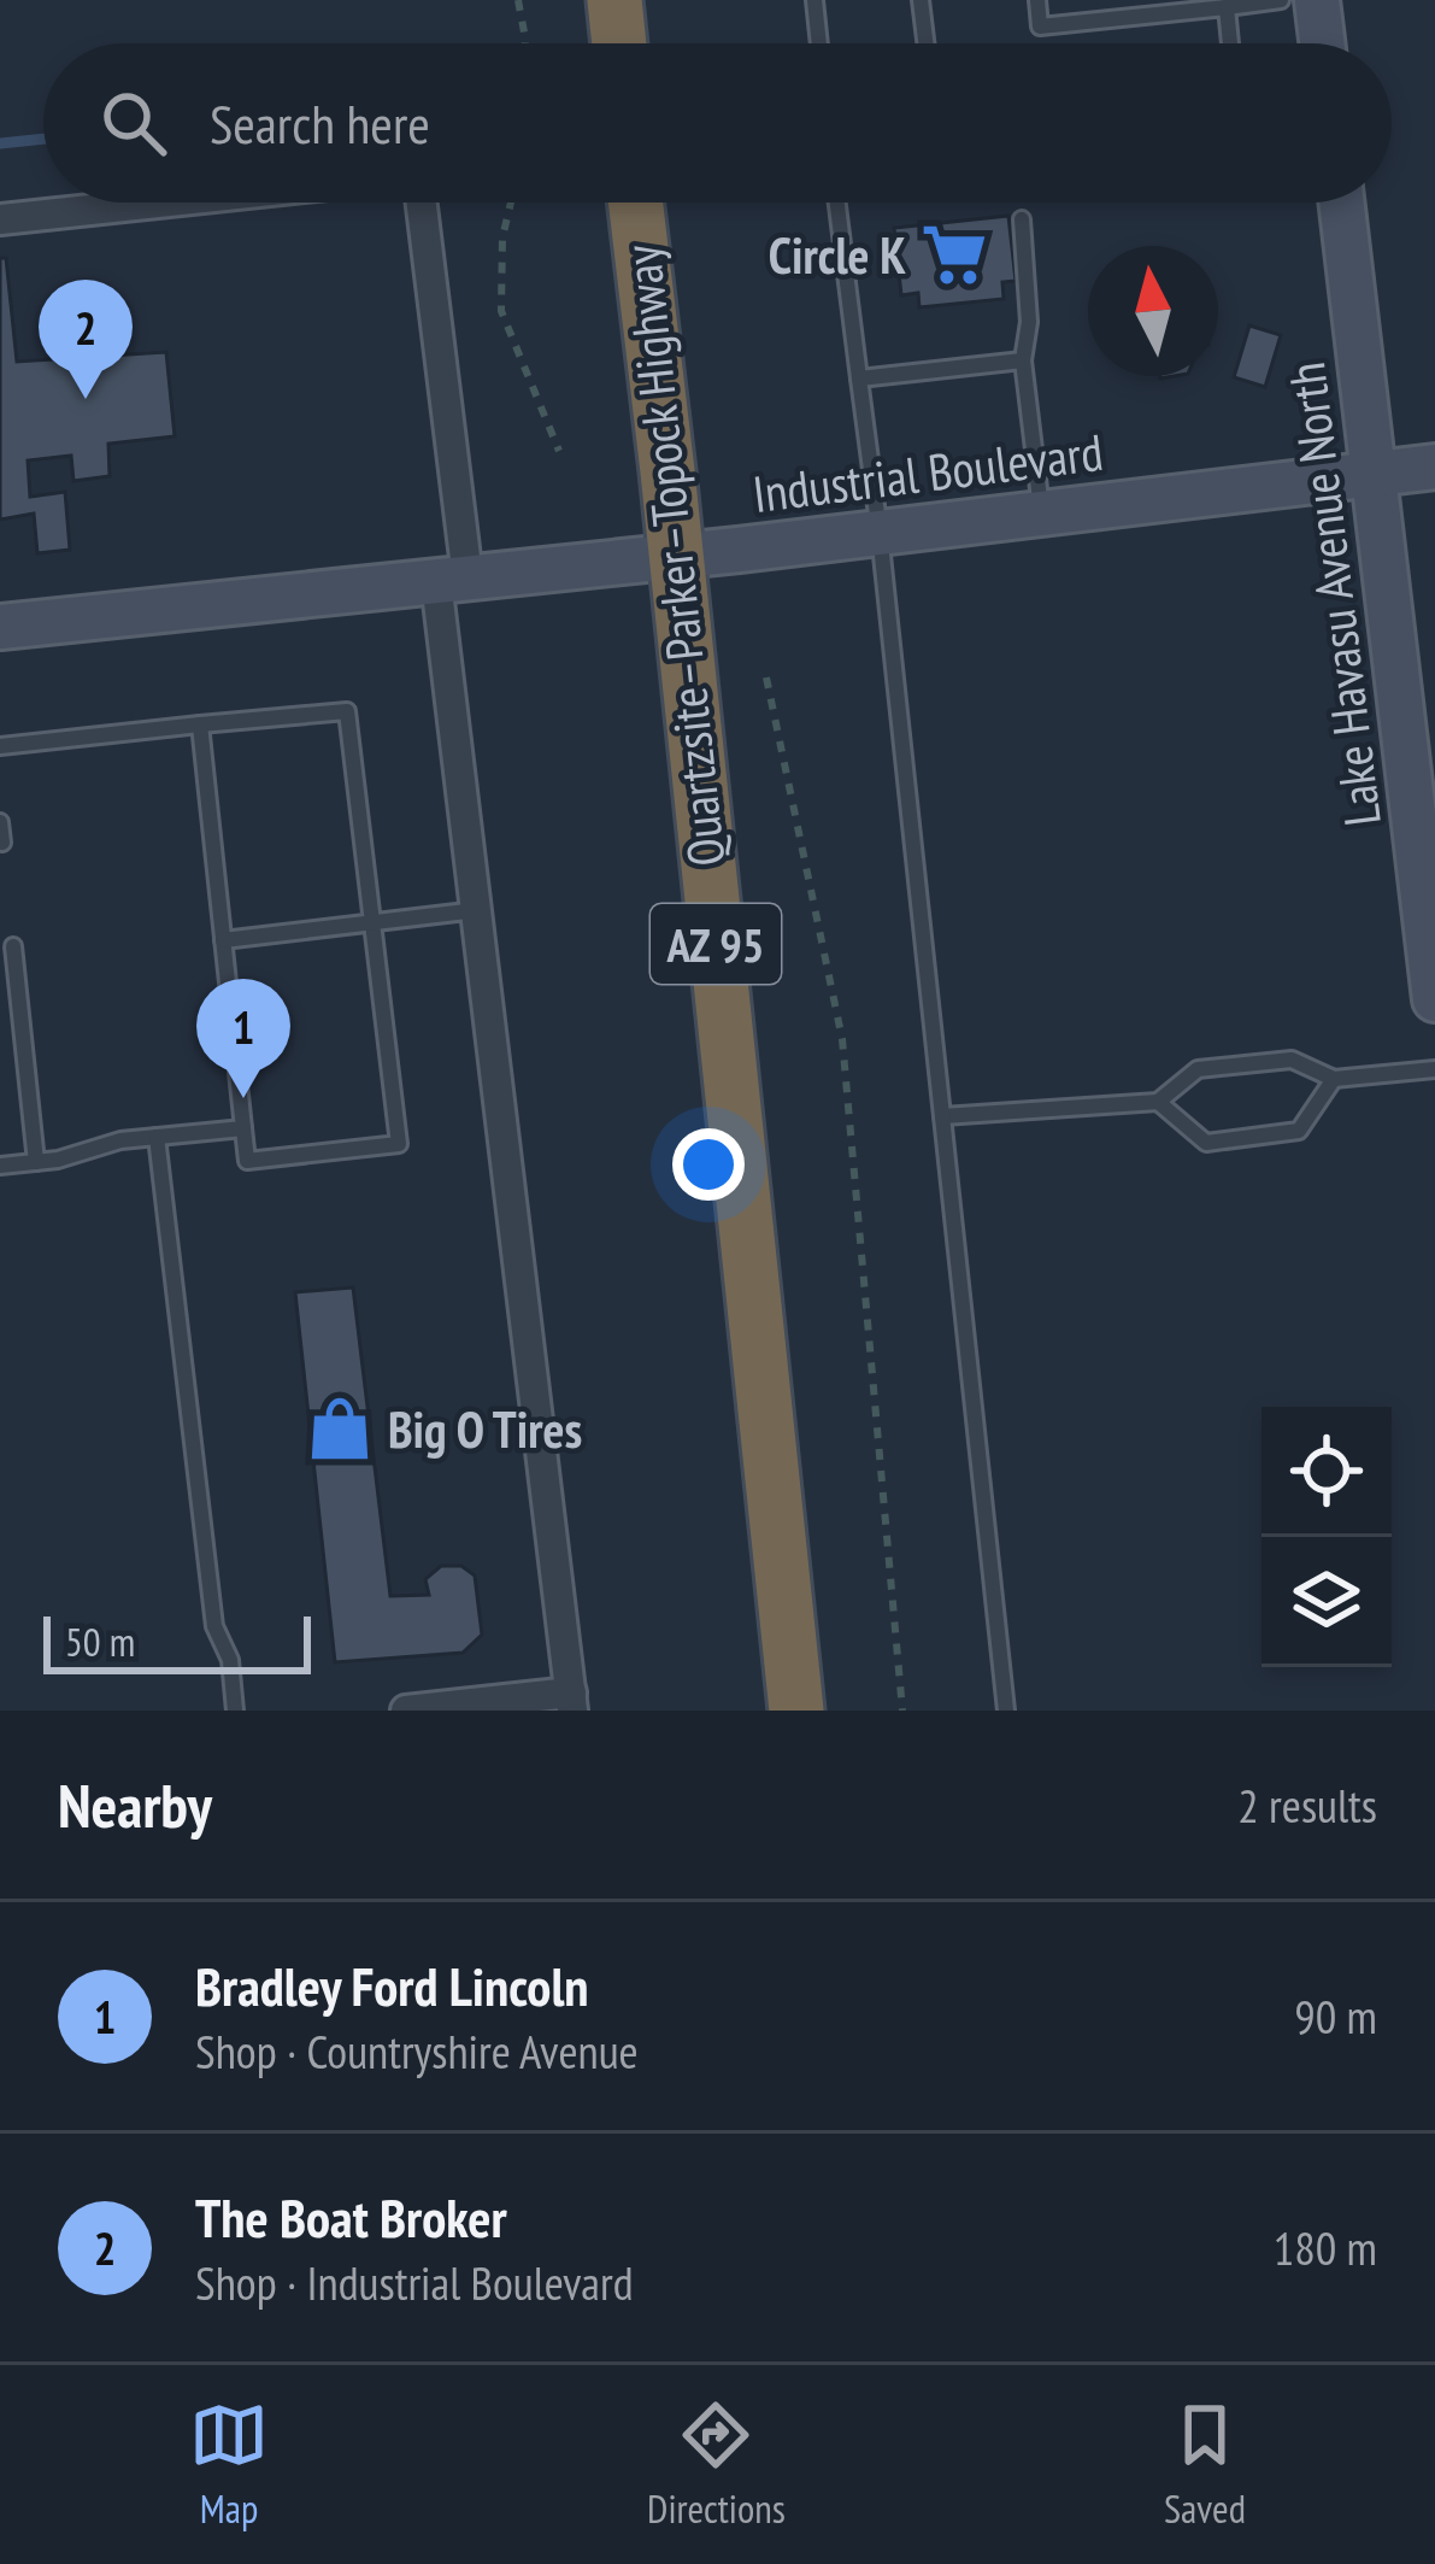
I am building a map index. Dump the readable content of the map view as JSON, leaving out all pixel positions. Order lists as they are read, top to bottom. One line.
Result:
{"streets":{"highway":["Quartzsite–Parker–Topock Highway","AZ 95"],"street":["Industrial Boulevard","Lake Havasu Avenue North"]},"crossings":[["Industrial Boulevard","Quartzsite–Parker–Topock Highway"],["Industrial Boulevard","Lake Havasu Avenue North"]],"places":{"supermarket":["Circle K"],"shop":["Big O Tires"]},"scale_bar":"50 m","north":"top","page":{"search":"Search here","pins":["2","1"],"scale":"50 m","heading":["Nearby","2 results"],"list":[{"mark":"1","name":"Bradley Ford Lincoln","note":"Shop · Countryshire Avenue","value":"90 m"},{"mark":"2","name":"The Boat Broker","note":"Shop · Industrial Boulevard","value":"180 m"}],"nav":["Map","Directions","Saved"]}}
